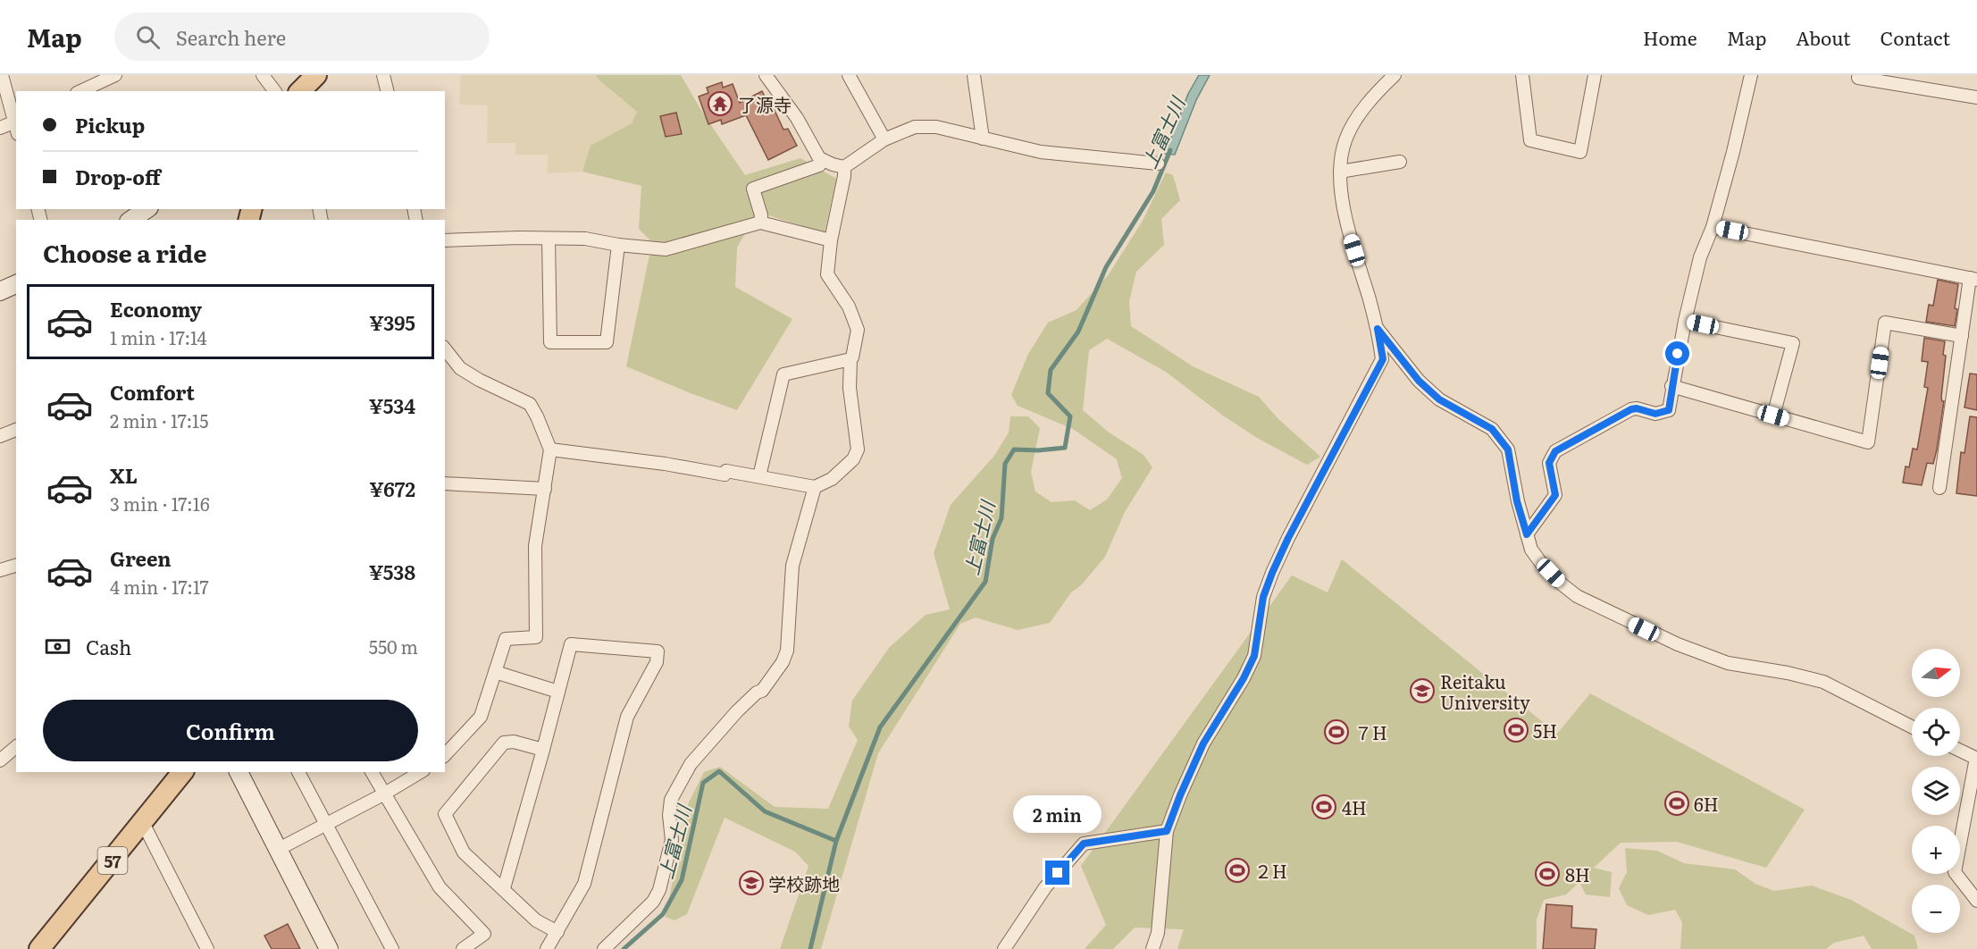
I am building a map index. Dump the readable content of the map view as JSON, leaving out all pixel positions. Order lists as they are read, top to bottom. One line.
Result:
{"streets":{"main road":["57"]},"water":["上富士川"],"places":{"temple":["了源寺"],"school or university":["Reitaku University","学校跡地"],"sports":["5H","７H","6H","4H","２H","8H"]},"north":"right","page":{"header":"Map","search":"Search here","nav":["Home","Map","About","Contact"],"banner":["Pickup","Drop-off"],"heading":"Choose a ride","list":[{"name":"Economy","note":"1 min · 17:14","value":"¥395"},{"name":"Comfort","note":"2 min · 17:15","value":"¥534"},{"name":"XL","note":"3 min · 17:16","value":"¥672"},{"name":"Green","note":"4 min · 17:17","value":"¥538"}],"pay":["Cash","550 m"],"map_buttons":["+","−"],"buttons":"Confirm","bubble":"2 min"}}
